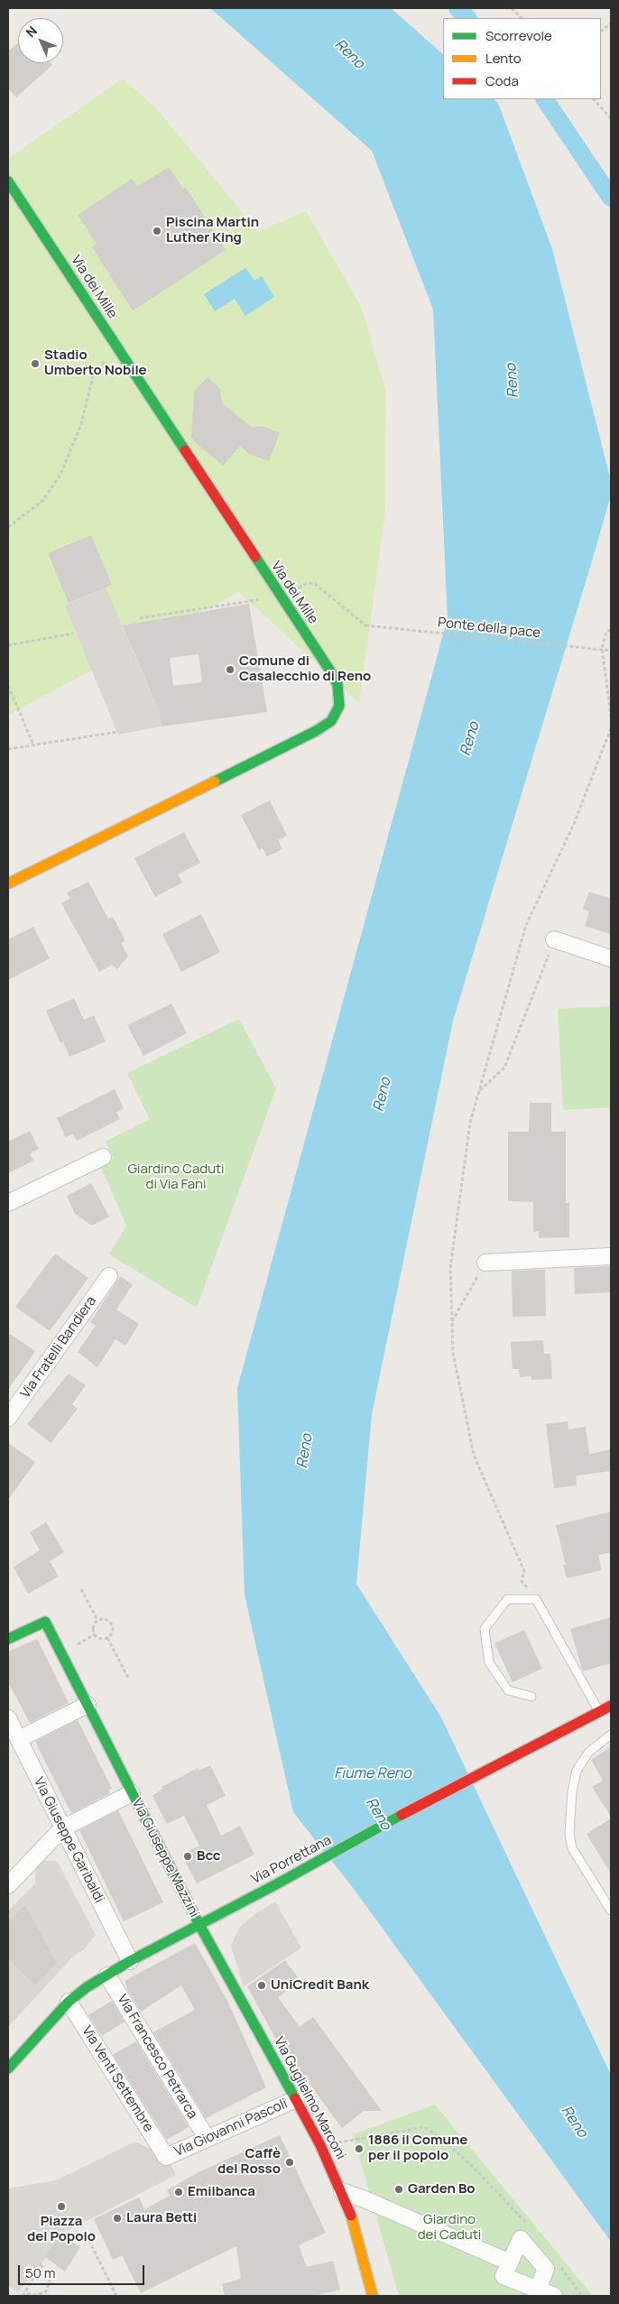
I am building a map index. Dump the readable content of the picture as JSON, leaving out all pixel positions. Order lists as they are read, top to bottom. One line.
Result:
{"streets":{"street":["Via dei Mille","Via Fratelli Bandiera","Via Giuseppe Garibaldi","Via Giuseppe Mazzini","Via Porrettana","Via Francesco Petrarca","Via Venti Settembre","Via Guglielmo Marconi","Via Giovanni Pascoli"],"path":["Ponte della pace"]},"crossings":[["Via Giuseppe Garibaldi","Via Giuseppe Mazzini"],["Via Giuseppe Garibaldi","Via Porrettana"],["Via Giuseppe Mazzini","Via Porrettana"],["Via Giuseppe Mazzini","Via Guglielmo Marconi"],["Via Porrettana","Via Francesco Petrarca"],["Via Porrettana","Via Venti Settembre"],["Via Porrettana","Via Guglielmo Marconi"],["Via Francesco Petrarca","Via Giovanni Pascoli"],["Via Venti Settembre","Via Giovanni Pascoli"],["Via Guglielmo Marconi","Via Giovanni Pascoli"]],"water":["Reno","Fiume Reno"],"parks":["Giardino Caduti di Via Fani","Giardino dei Caduti"],"places":["Piscina Martin Luther King","Stadio Umberto Nobile","Comune di Casalecchio di Reno","Bcc","UniCredit Bank","1886 il Comune per il popolo","Caffè del Rosso","Garden Bo","Emilbanca","Piazza del Popolo","Laura Betti"],"legend":["Scorrevole","Lento","Coda"],"scale_bar":"50 m","north":"top left"}
